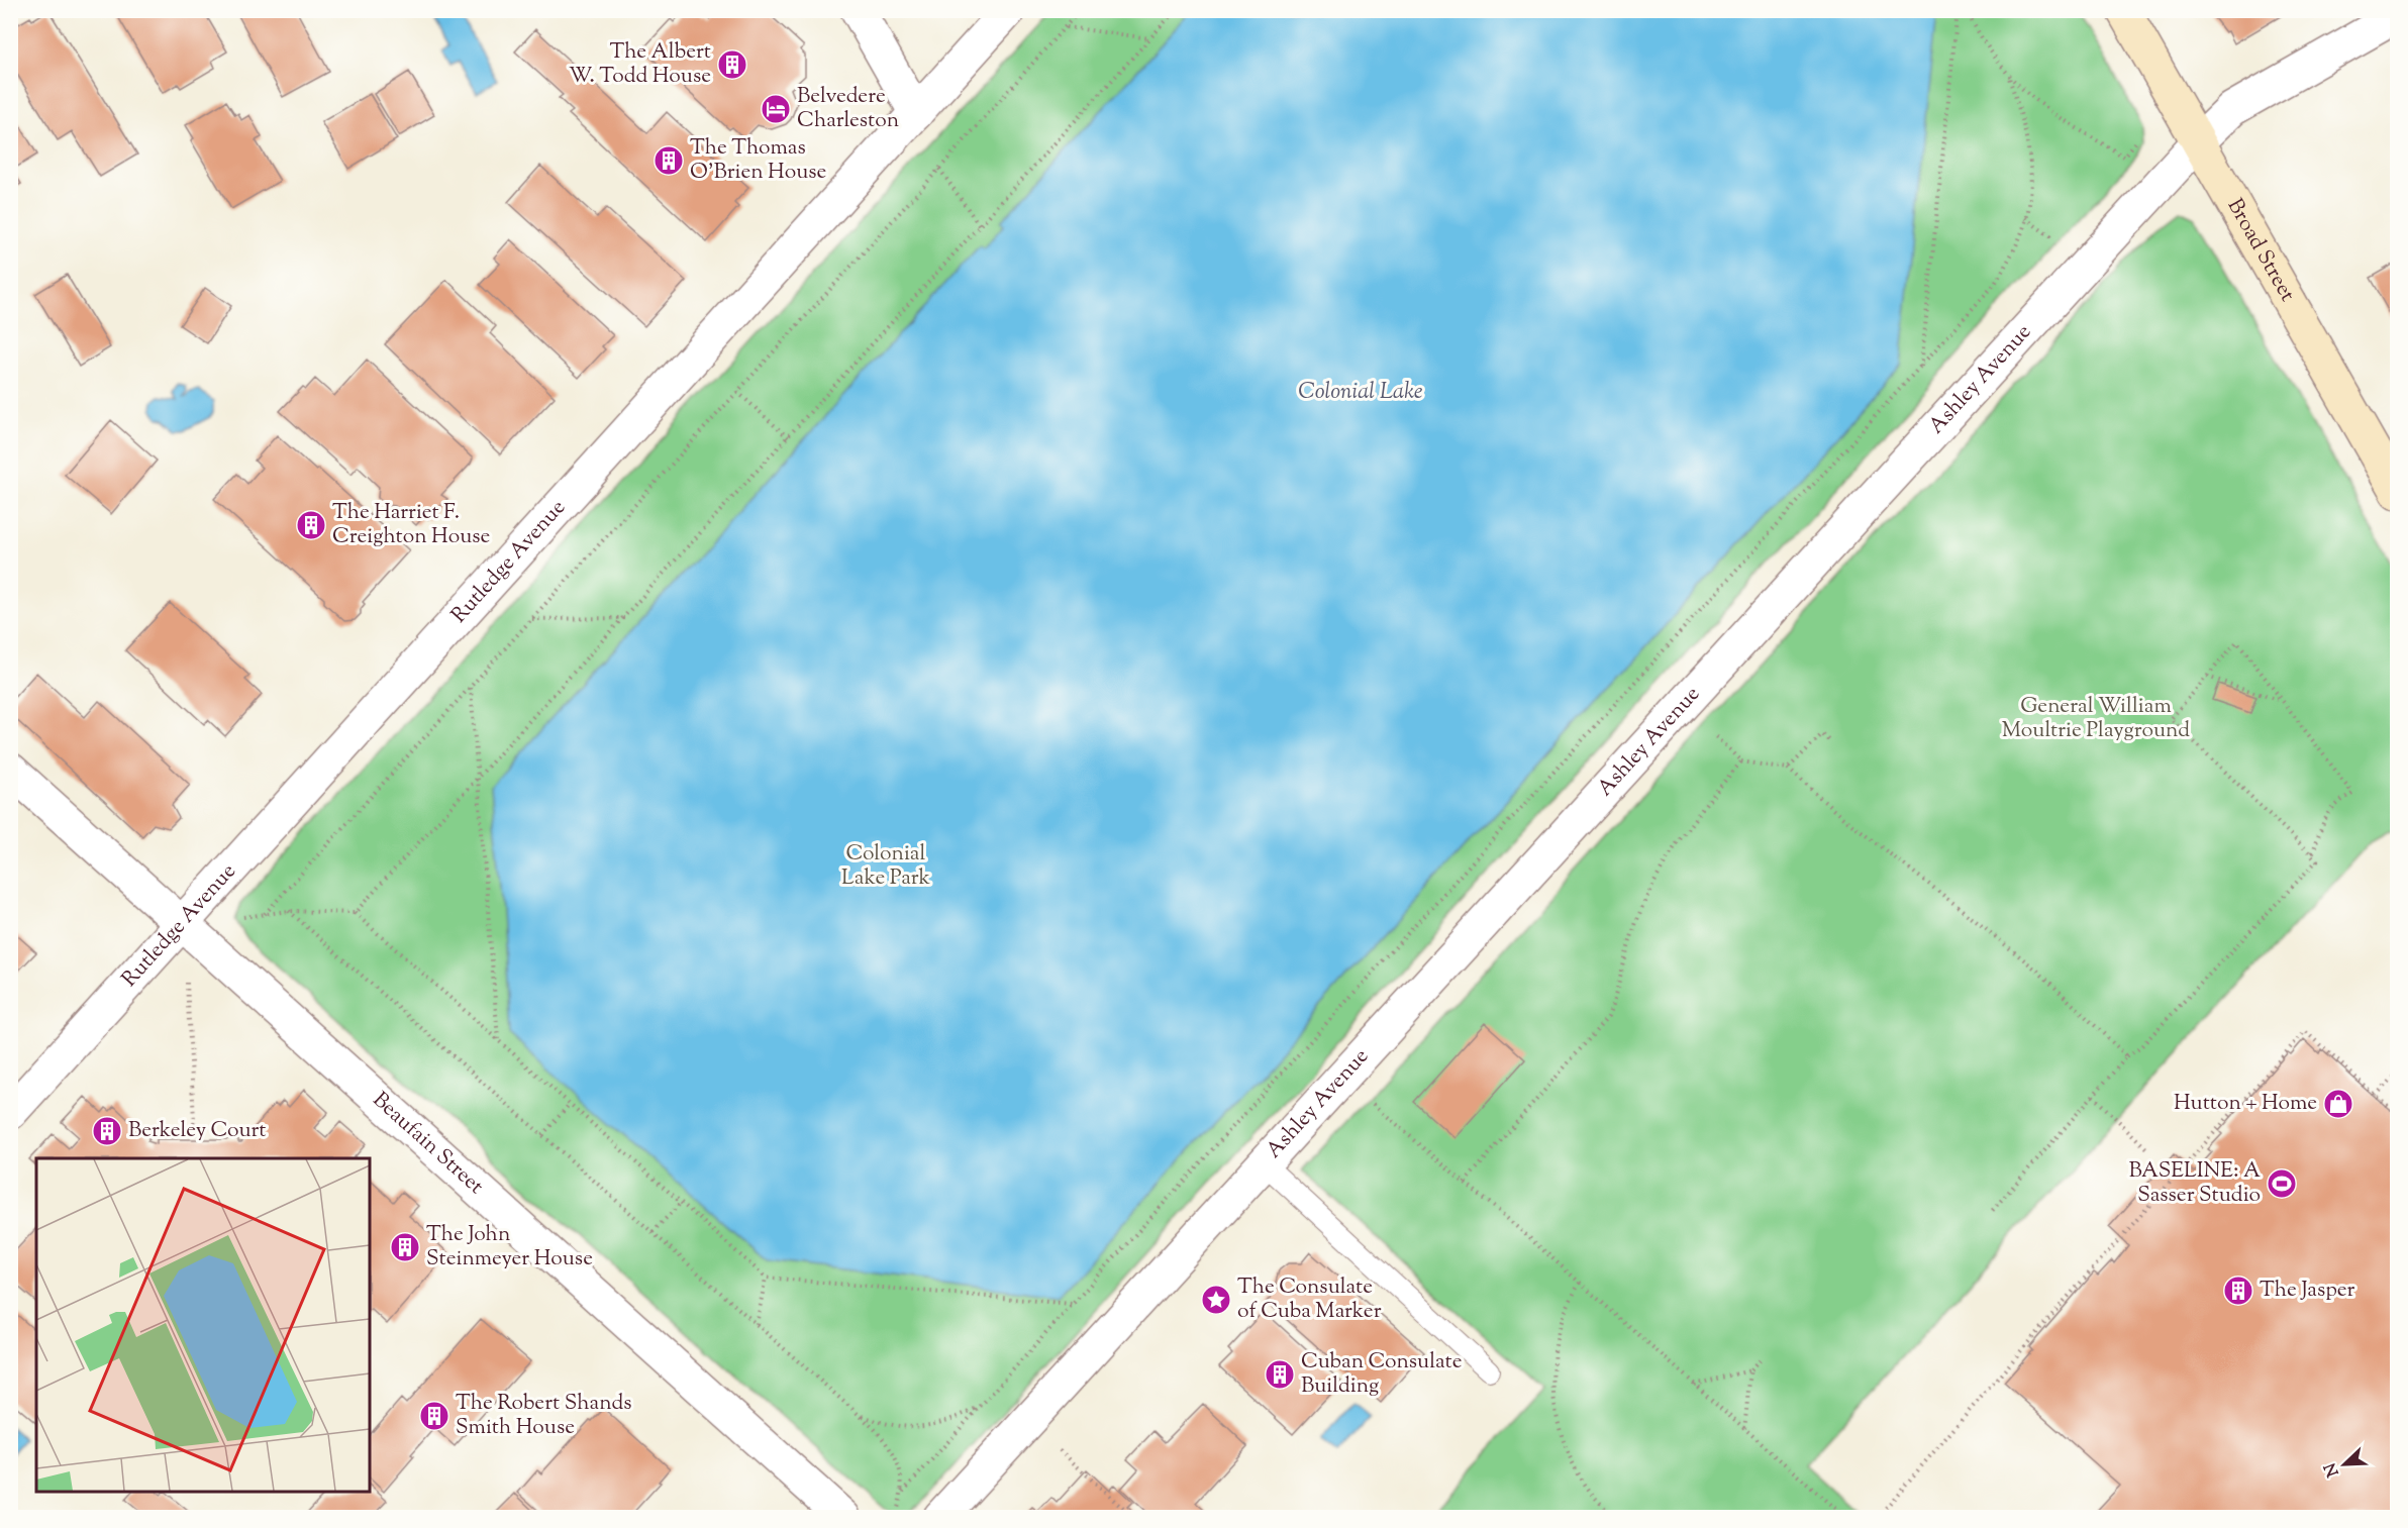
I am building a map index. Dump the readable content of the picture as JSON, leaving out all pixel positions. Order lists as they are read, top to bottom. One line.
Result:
{"streets":{"main road":["Broad Street"],"street":["Ashley Avenue","Rutledge Avenue","Beaufain Street"]},"crossings":[["Broad Street","Ashley Avenue"],["Rutledge Avenue","Beaufain Street"]],"water":["Colonial Lake"],"parks":["General William Moultrie Playground","Colonial Lake Park"],"places":{"building":["The Albert W. Todd House","The Thomas O'Brien House","The Harriet F. Creighton House","Berkeley Court","The John Steinmeyer House","The Jasper","Cuban Consulate Building","The Robert Shands Smith House"],"hotel":["Belvedere Charleston"],"shop":["Hutton + Home"],"sports":["BASELINE: A Sasser Studio"],"place":["The Consulate of Cuba Marker"]},"north":"bottom left"}
